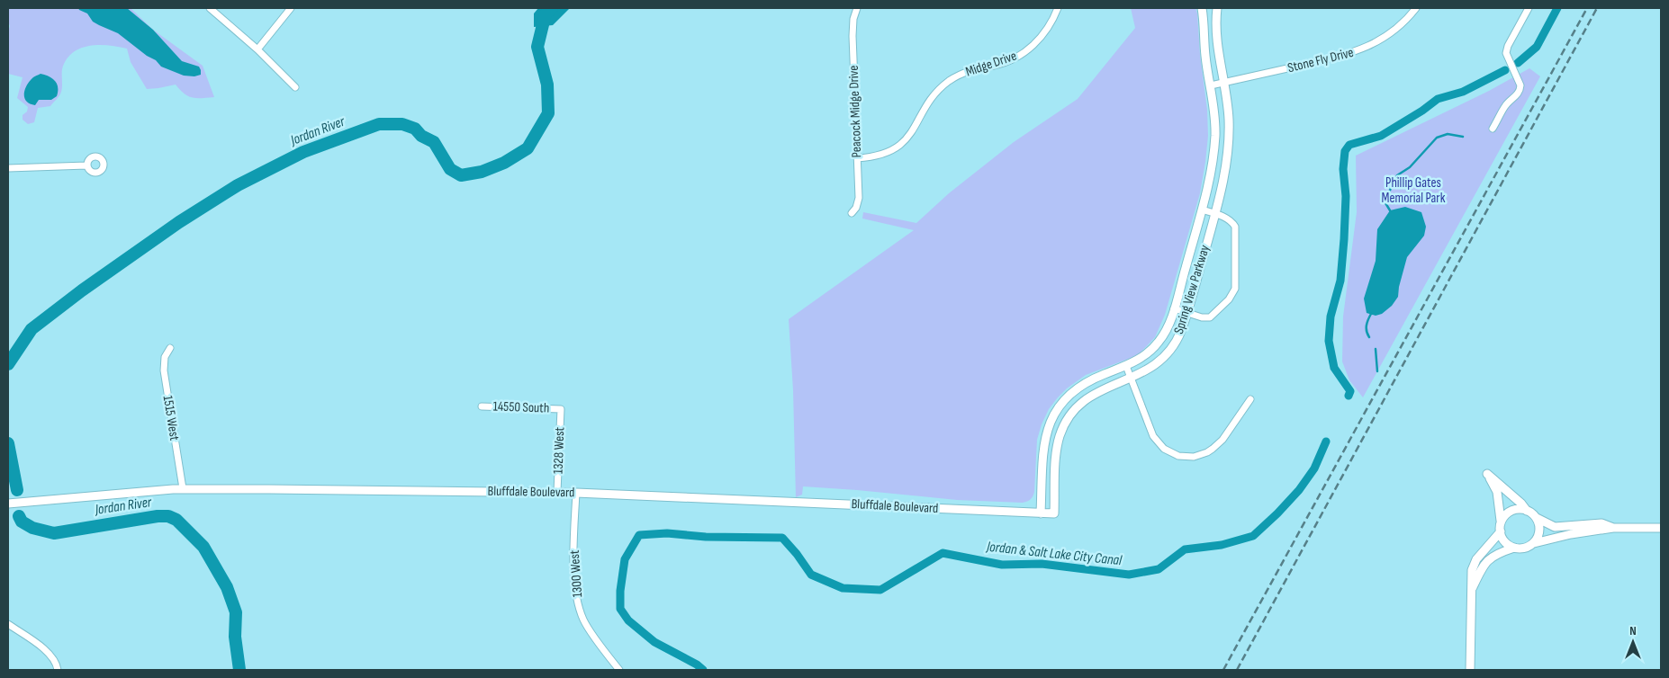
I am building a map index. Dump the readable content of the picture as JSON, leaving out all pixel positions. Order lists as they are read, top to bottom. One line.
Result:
{"streets":{"street":["Stone Fly Drive","Midge Drive","Peacock Midge Drive","Spring View Parkway","14550 South","1515 West","1328 West","Bluffdale Boulevard","1300 West"]},"crossings":[["Stone Fly Drive","Spring View Parkway"],["Midge Drive","Peacock Midge Drive"],["Spring View Parkway","Bluffdale Boulevard"],["14550 South","1328 West"],["1515 West","Bluffdale Boulevard"],["1328 West","Bluffdale Boulevard"],["Bluffdale Boulevard","1300 West"]],"water":["Jordan River","Jordan & Salt Lake City Canal"],"parks":["Phillip Gates Memorial Park"],"north":"top"}
